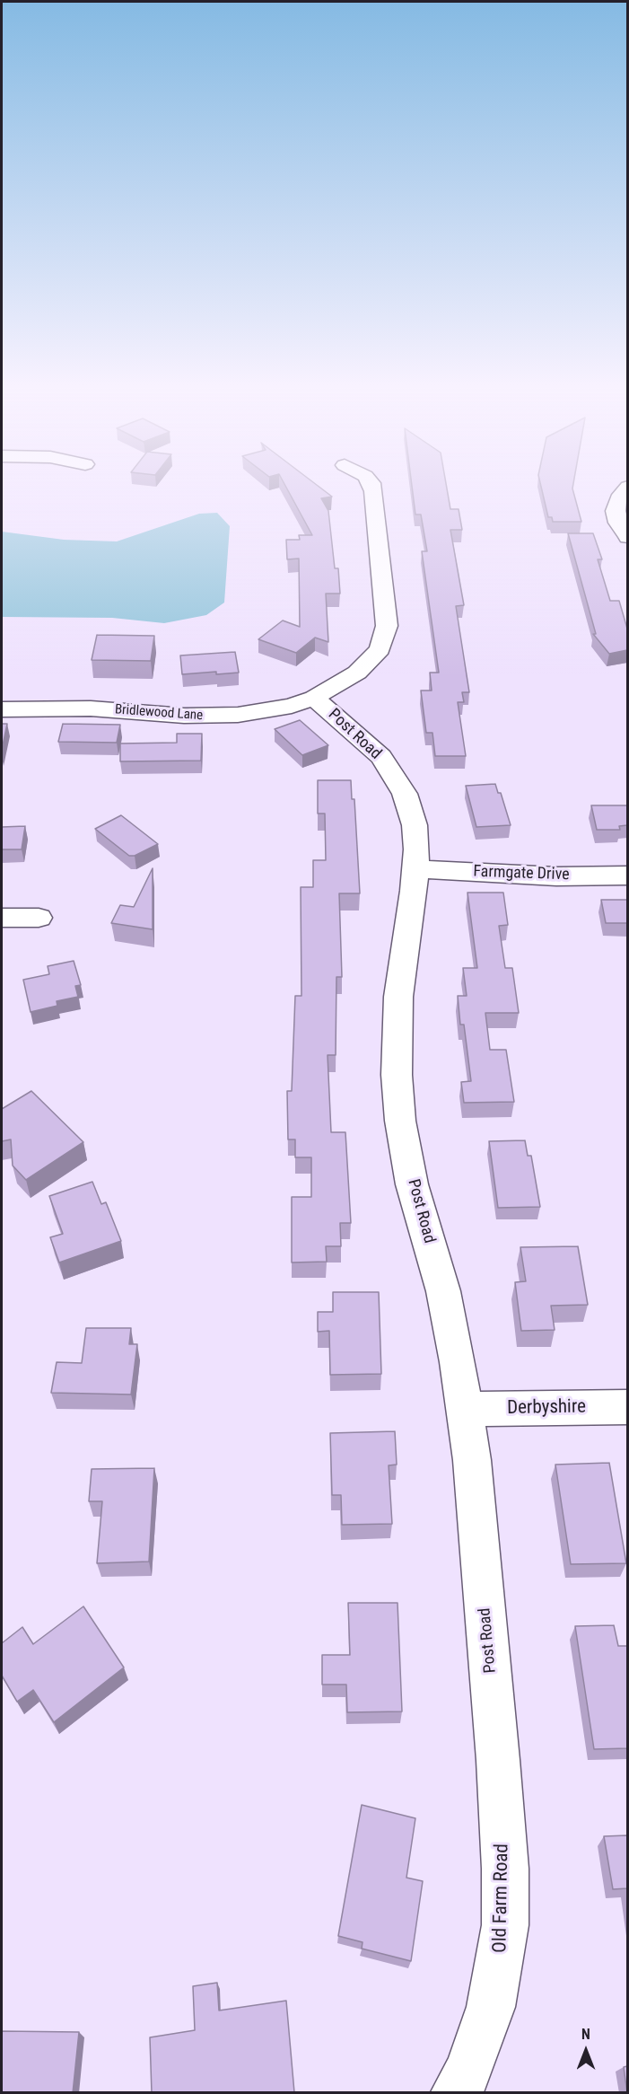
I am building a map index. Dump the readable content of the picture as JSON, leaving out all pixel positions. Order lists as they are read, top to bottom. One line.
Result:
{"streets":{"street":["Bridlewood Lane","Post Road","Farmgate Drive","Derbyshire","Old Farm Road"]},"crossings":[["Bridlewood Lane","Post Road"],["Post Road","Farmgate Drive"],["Post Road","Derbyshire"],["Post Road","Old Farm Road"]],"north":"top"}
